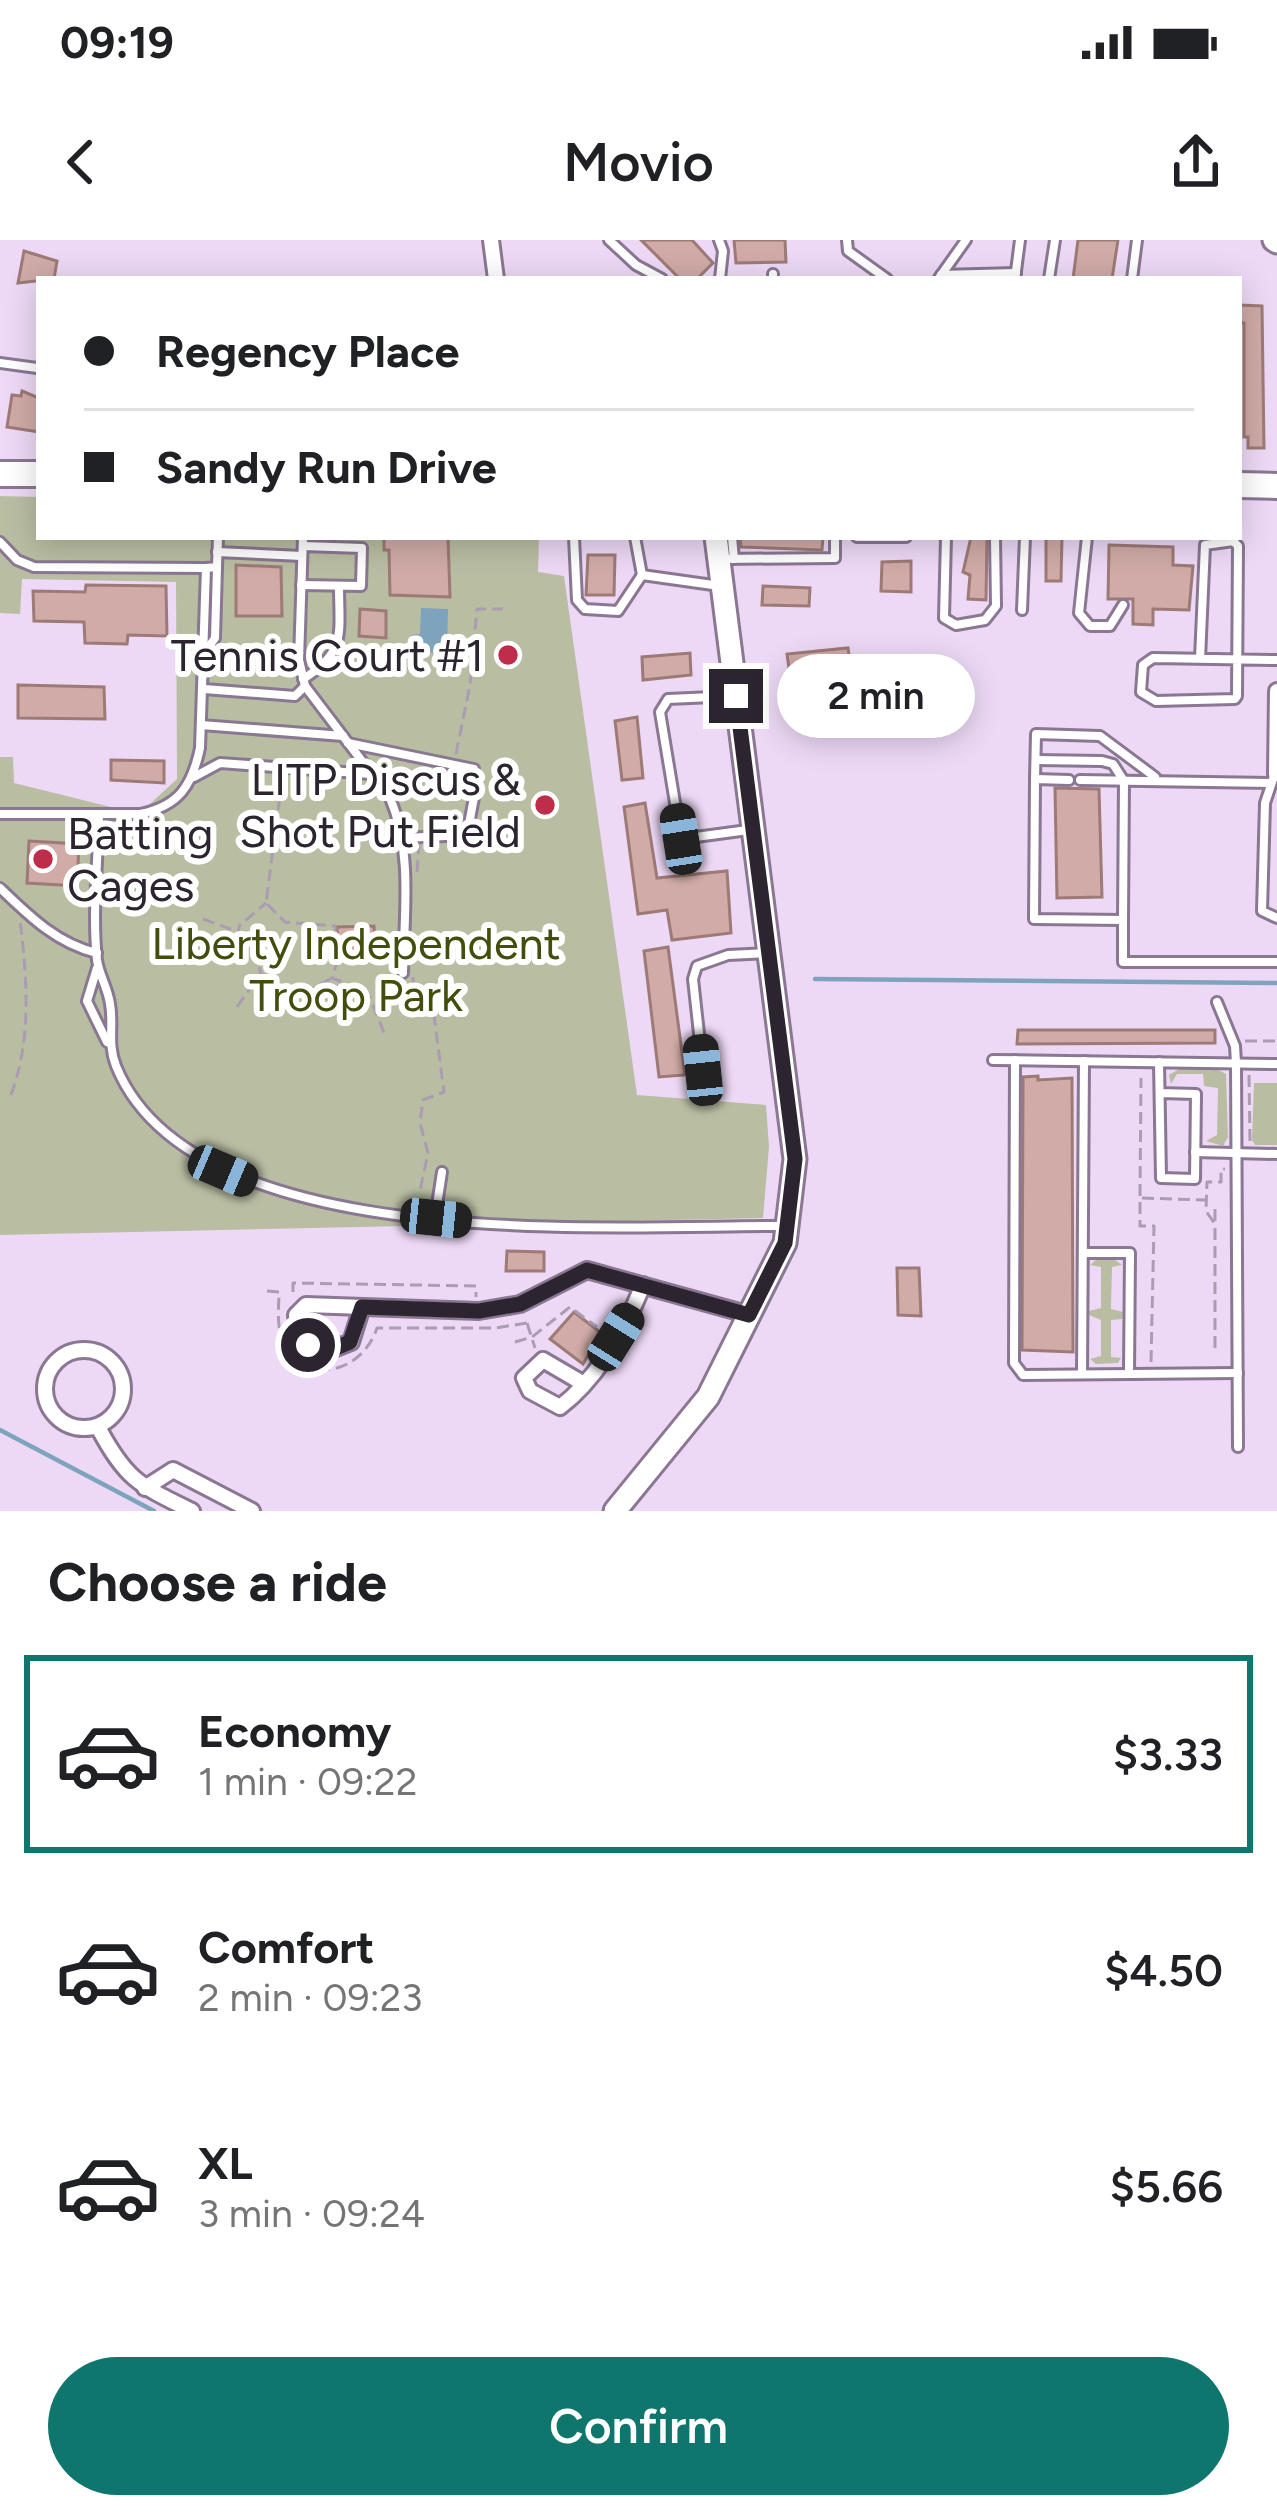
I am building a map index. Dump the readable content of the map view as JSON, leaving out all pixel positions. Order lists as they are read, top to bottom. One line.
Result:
{"parks":["Liberty Independent Troop Park"],"places":["Tennis Court #1","LITP Discus & Shot Put Field","Batting Cages"],"page":{"status":"09:19","header":"Movio","banner":["Regency Place","Sandy Run Drive"],"bubble":"2 min","heading":"Choose a ride","list":[{"name":"Economy","note":"1 min · 09:22","value":"$3.33"},{"name":"Comfort","note":"2 min · 09:23","value":"$4.50"},{"name":"XL","note":"3 min · 09:24","value":"$5.66"}],"buttons":"Confirm"}}
